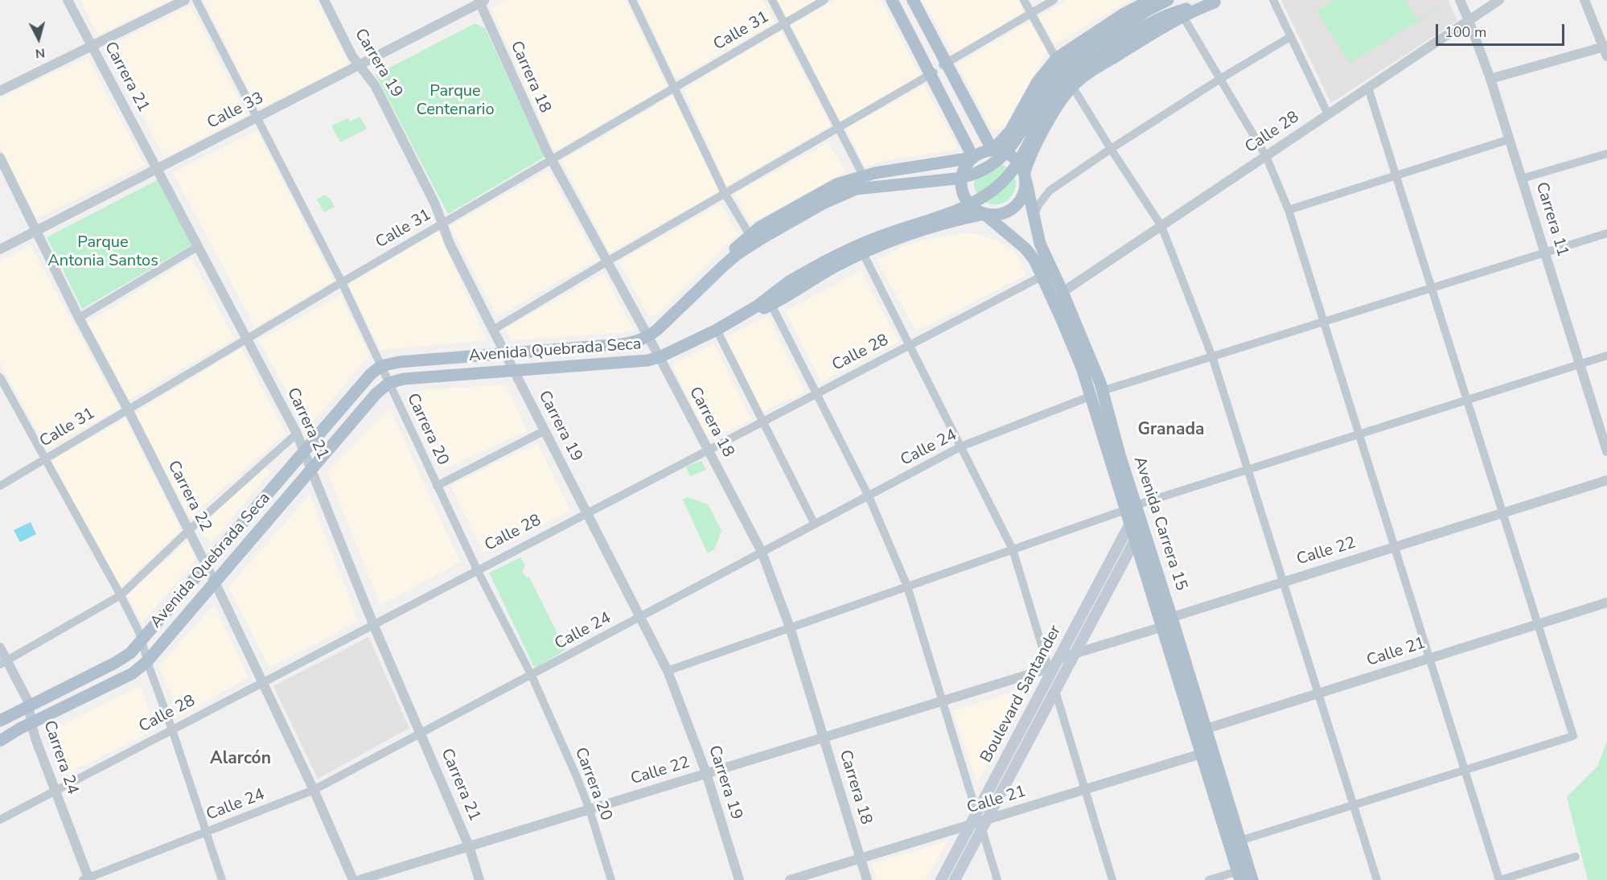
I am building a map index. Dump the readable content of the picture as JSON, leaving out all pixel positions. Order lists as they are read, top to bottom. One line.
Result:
{"streets":{"main road":["Avenida Quebrada Seca","Avenida Carrera 15","Boulevard Santander"],"street":["Calle 31","Carrera 19","Carrera 21","Carrera 18","Calle 33","Calle 28","Carrera 11","Carrera 20","Calle 24","Carrera 22","Calle 22","Calle 21","Carrera 24"]},"crossings":[["Calle 31","Carrera 19"],["Calle 31","Carrera 21"],["Calle 31","Carrera 18"],["Calle 31","Carrera 20"],["Calle 31","Carrera 22"],["Carrera 19","Calle 33"],["Carrera 19","Calle 28"],["Carrera 19","Avenida Quebrada Seca"],["Carrera 19","Calle 24"],["Carrera 19","Calle 22"],["Carrera 21","Calle 33"],["Carrera 21","Calle 28"],["Carrera 21","Avenida Quebrada Seca"],["Carrera 21","Calle 24"],["Carrera 21","Calle 22"],["Carrera 18","Calle 33"],["Carrera 18","Calle 28"],["Carrera 18","Avenida Quebrada Seca"],["Carrera 18","Calle 24"],["Carrera 18","Calle 22"],["Carrera 18","Calle 21"],["Calle 33","Carrera 20"],["Calle 33","Carrera 22"],["Calle 28","Carrera 11"],["Calle 28","Carrera 20"],["Calle 28","Carrera 22"],["Calle 28","Avenida Carrera 15"],["Calle 28","Carrera 24"],["Carrera 11","Calle 24"],["Avenida Quebrada Seca","Carrera 20"],["Avenida Quebrada Seca","Carrera 22"],["Avenida Quebrada Seca","Carrera 24"],["Carrera 20","Calle 24"],["Carrera 20","Calle 22"],["Calle 24","Carrera 22"],["Calle 24","Avenida Carrera 15"],["Calle 24","Carrera 24"],["Avenida Carrera 15","Calle 22"],["Avenida Carrera 15","Calle 21"],["Avenida Carrera 15","Boulevard Santander"],["Calle 22","Boulevard Santander"],["Calle 21","Boulevard Santander"]],"districts":["Granada","Alarcón"],"parks":["Parque Centenario","Parque Antonia Santos"],"scale_bar":"100 m","north":"bottom"}
